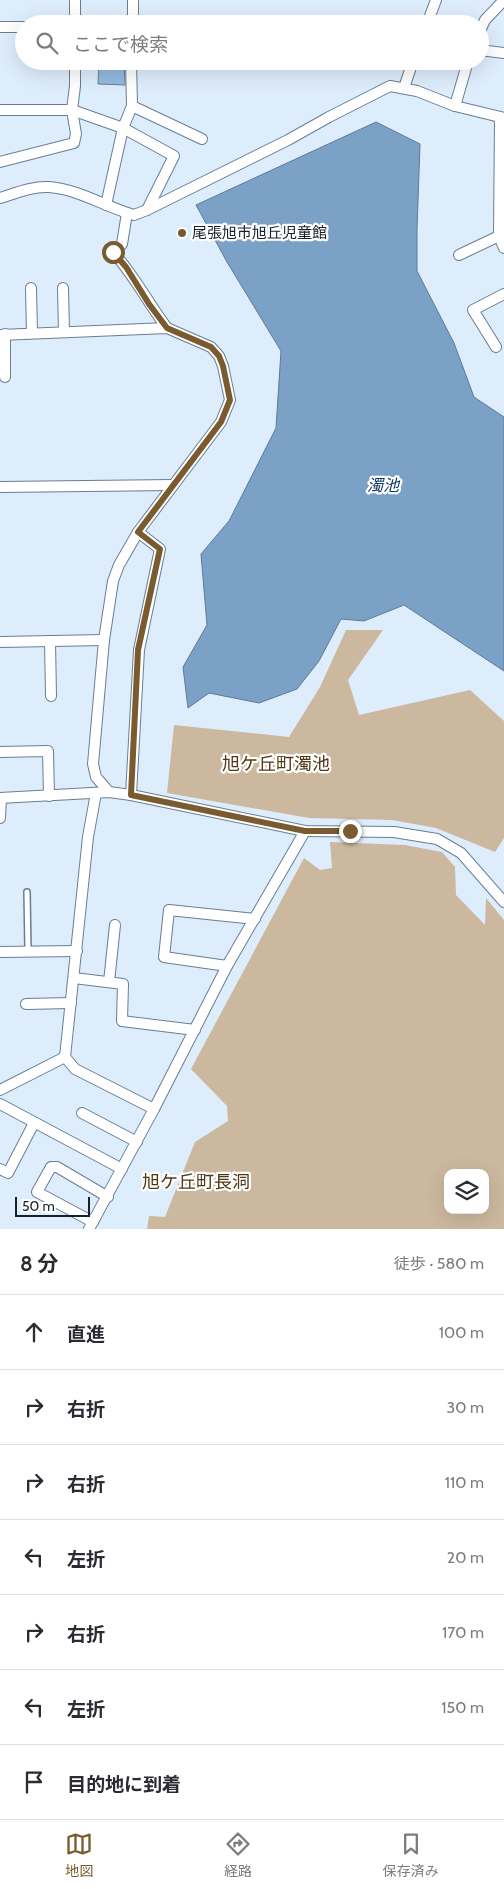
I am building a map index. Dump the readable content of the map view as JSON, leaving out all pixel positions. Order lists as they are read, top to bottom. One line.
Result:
{"districts":["旭ケ丘町濁池","旭ケ丘町長洞"],"water":["濁池"],"places":["尾張旭市旭丘児童館"],"scale_bar":"50 m","page":{"search":"ここで検索","scale":"50 m","heading":["8 分","徒歩 · 580 m"],"list":[["直進","100 m"],["右折","30 m"],["右折","110 m"],["左折","20 m"],["右折","170 m"],["左折","150 m"],"目的地に到着"],"nav":["地図","経路","保存済み"]}}
